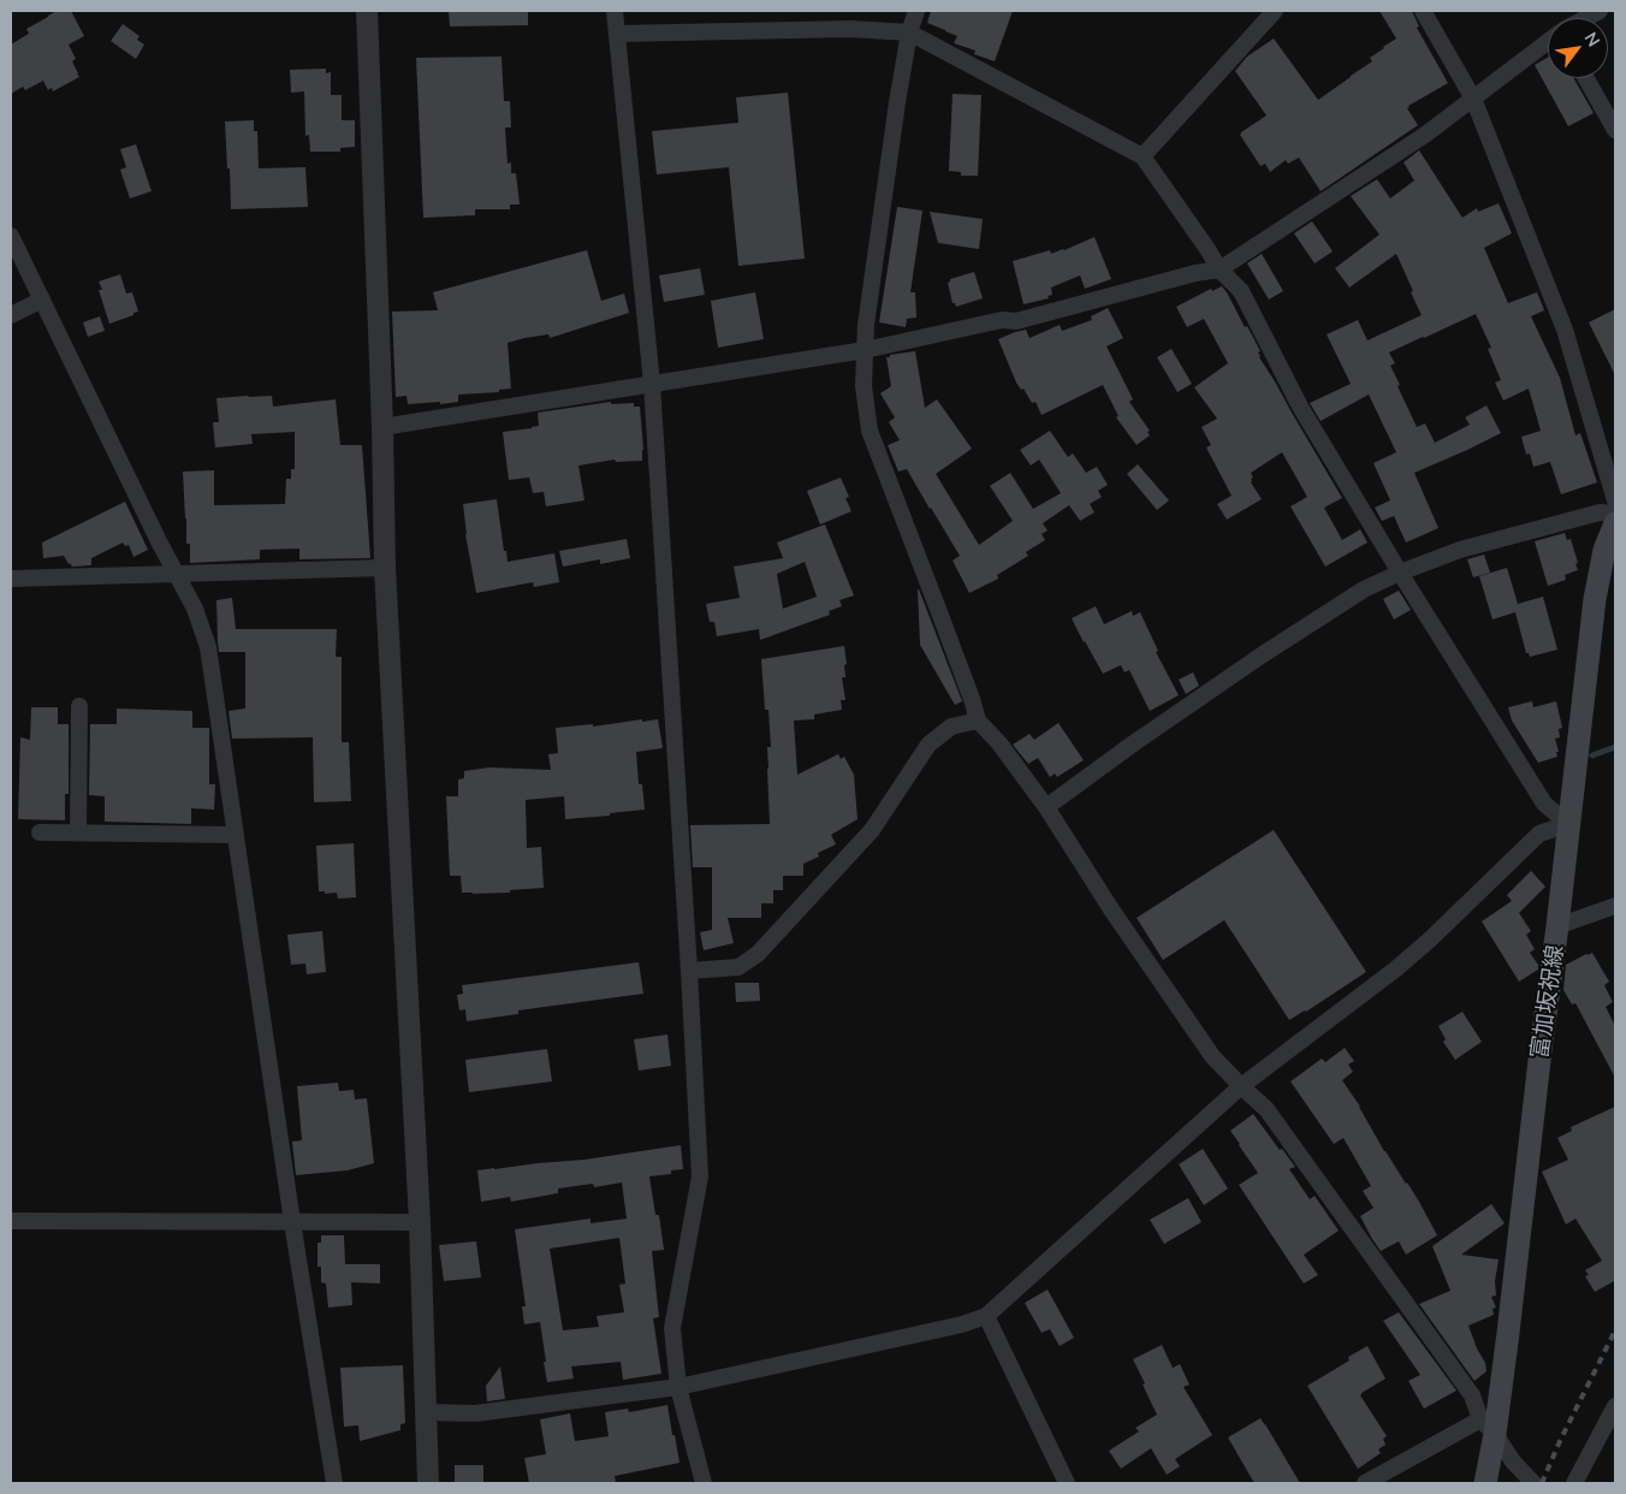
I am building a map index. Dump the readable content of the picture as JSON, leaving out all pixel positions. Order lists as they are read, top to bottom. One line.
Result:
{"streets":{"main road":["富加坂祝線"]},"north":"top right"}
